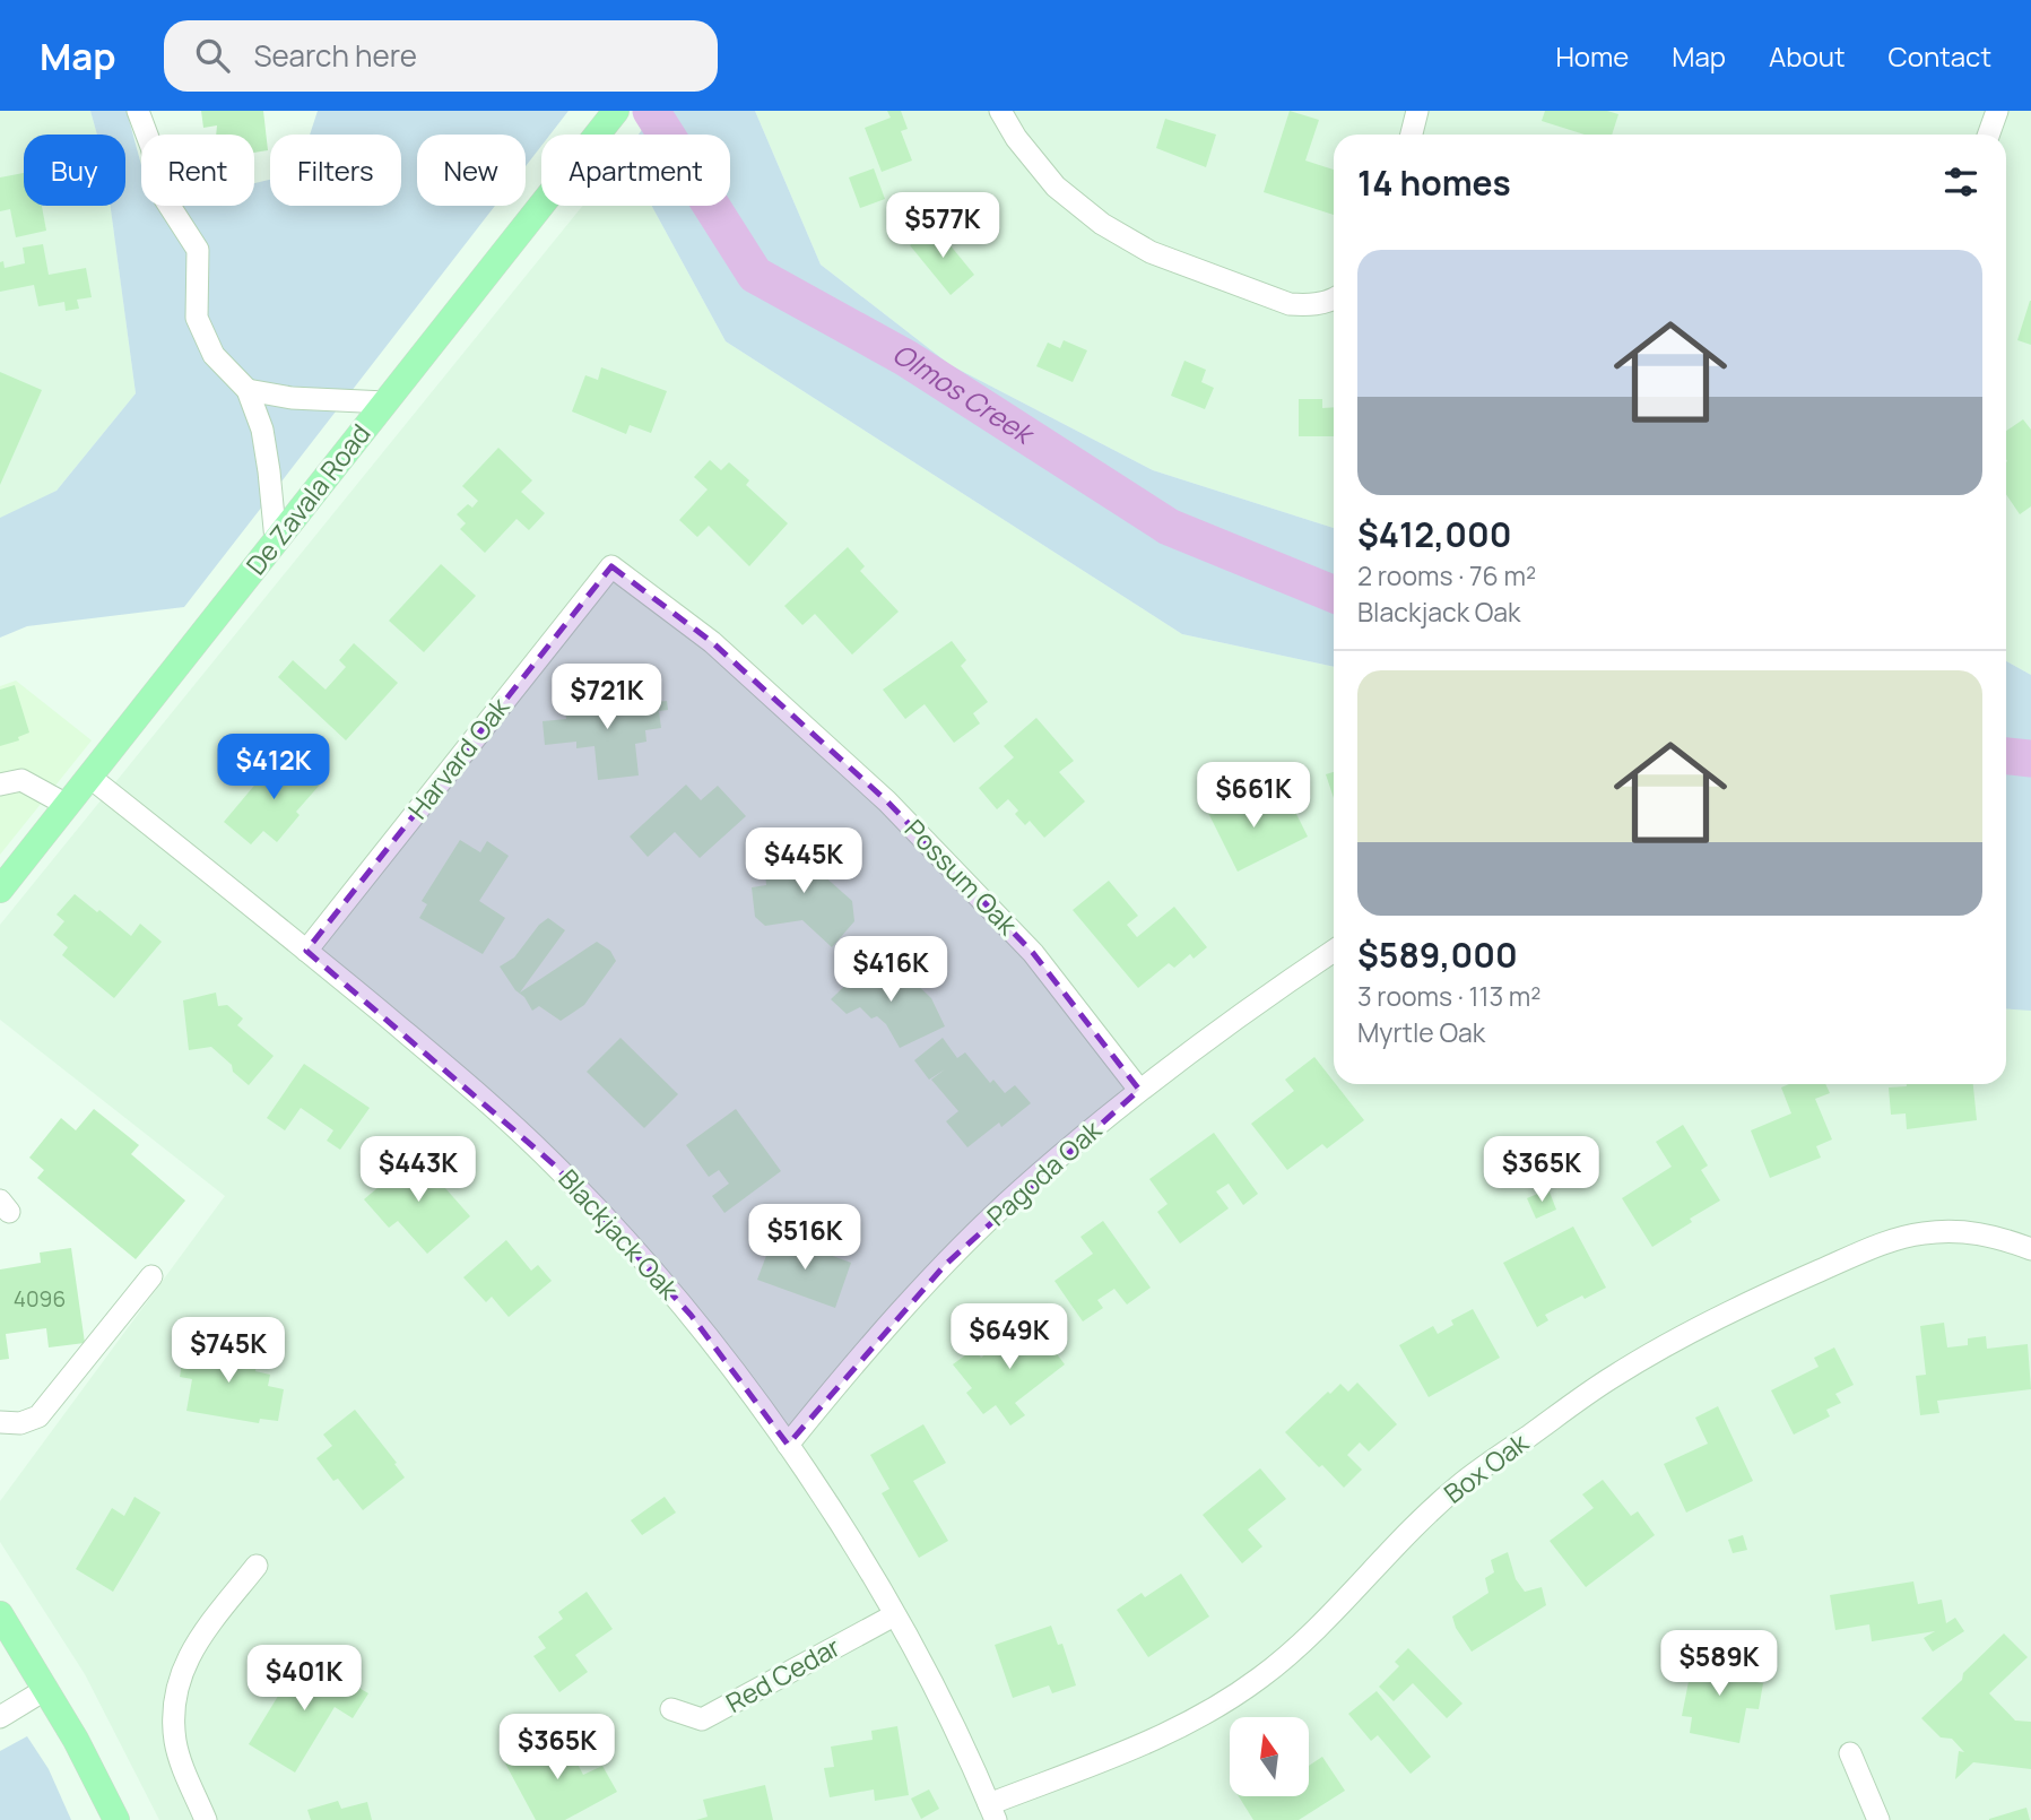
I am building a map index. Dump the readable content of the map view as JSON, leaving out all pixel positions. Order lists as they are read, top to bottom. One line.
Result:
{"streets":{"main road":["De Zavala Road"],"street":["Harvard Oak","Possum Oak","Pagoda Oak","Blackjack Oak","Box Oak","Red Cedar"]},"crossings":[["De Zavala Road","Blackjack Oak"],["Harvard Oak","Possum Oak"],["Harvard Oak","Blackjack Oak"],["Possum Oak","Pagoda Oak"],["Pagoda Oak","Blackjack Oak"],["Blackjack Oak","Box Oak"],["Blackjack Oak","Red Cedar"]],"water":["Olmos Creek"],"house_numbers":["4096"],"north":"top","page":{"header":"Map","search":"Search here","nav":["Home","Map","About","Contact"],"chip":["Buy","Rent","Filters","New","Apartment"],"heading":"14 homes","price":["$577K","$721K","$412K","$661K","$445K","$416K","$443K","$365K","$516K","$649K","$745K","$589K","$401K","$365K"],"list":[{"name":"$412,000","note":"2 rooms · 76 m² · Blackjack Oak"},{"name":"$589,000","note":"3 rooms · 113 m² · Myrtle Oak"}]}}
